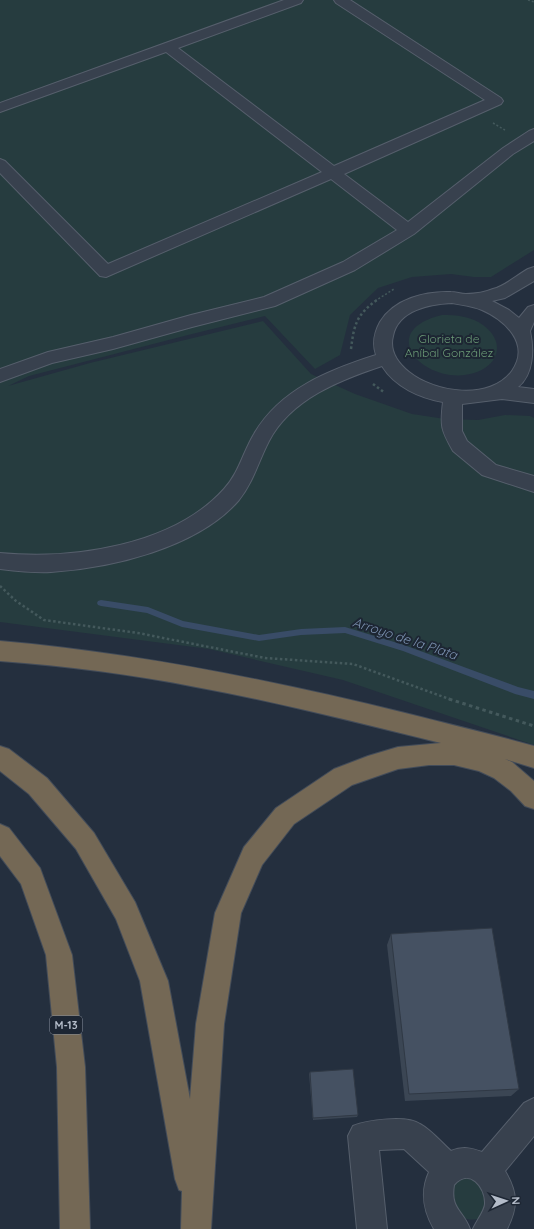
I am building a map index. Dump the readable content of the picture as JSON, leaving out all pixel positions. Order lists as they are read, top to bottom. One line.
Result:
{"streets":{"highway":["M-13"]},"water":["Arroyo de la Plata"],"parks":["Glorieta de Aníbal González"],"north":"right"}
